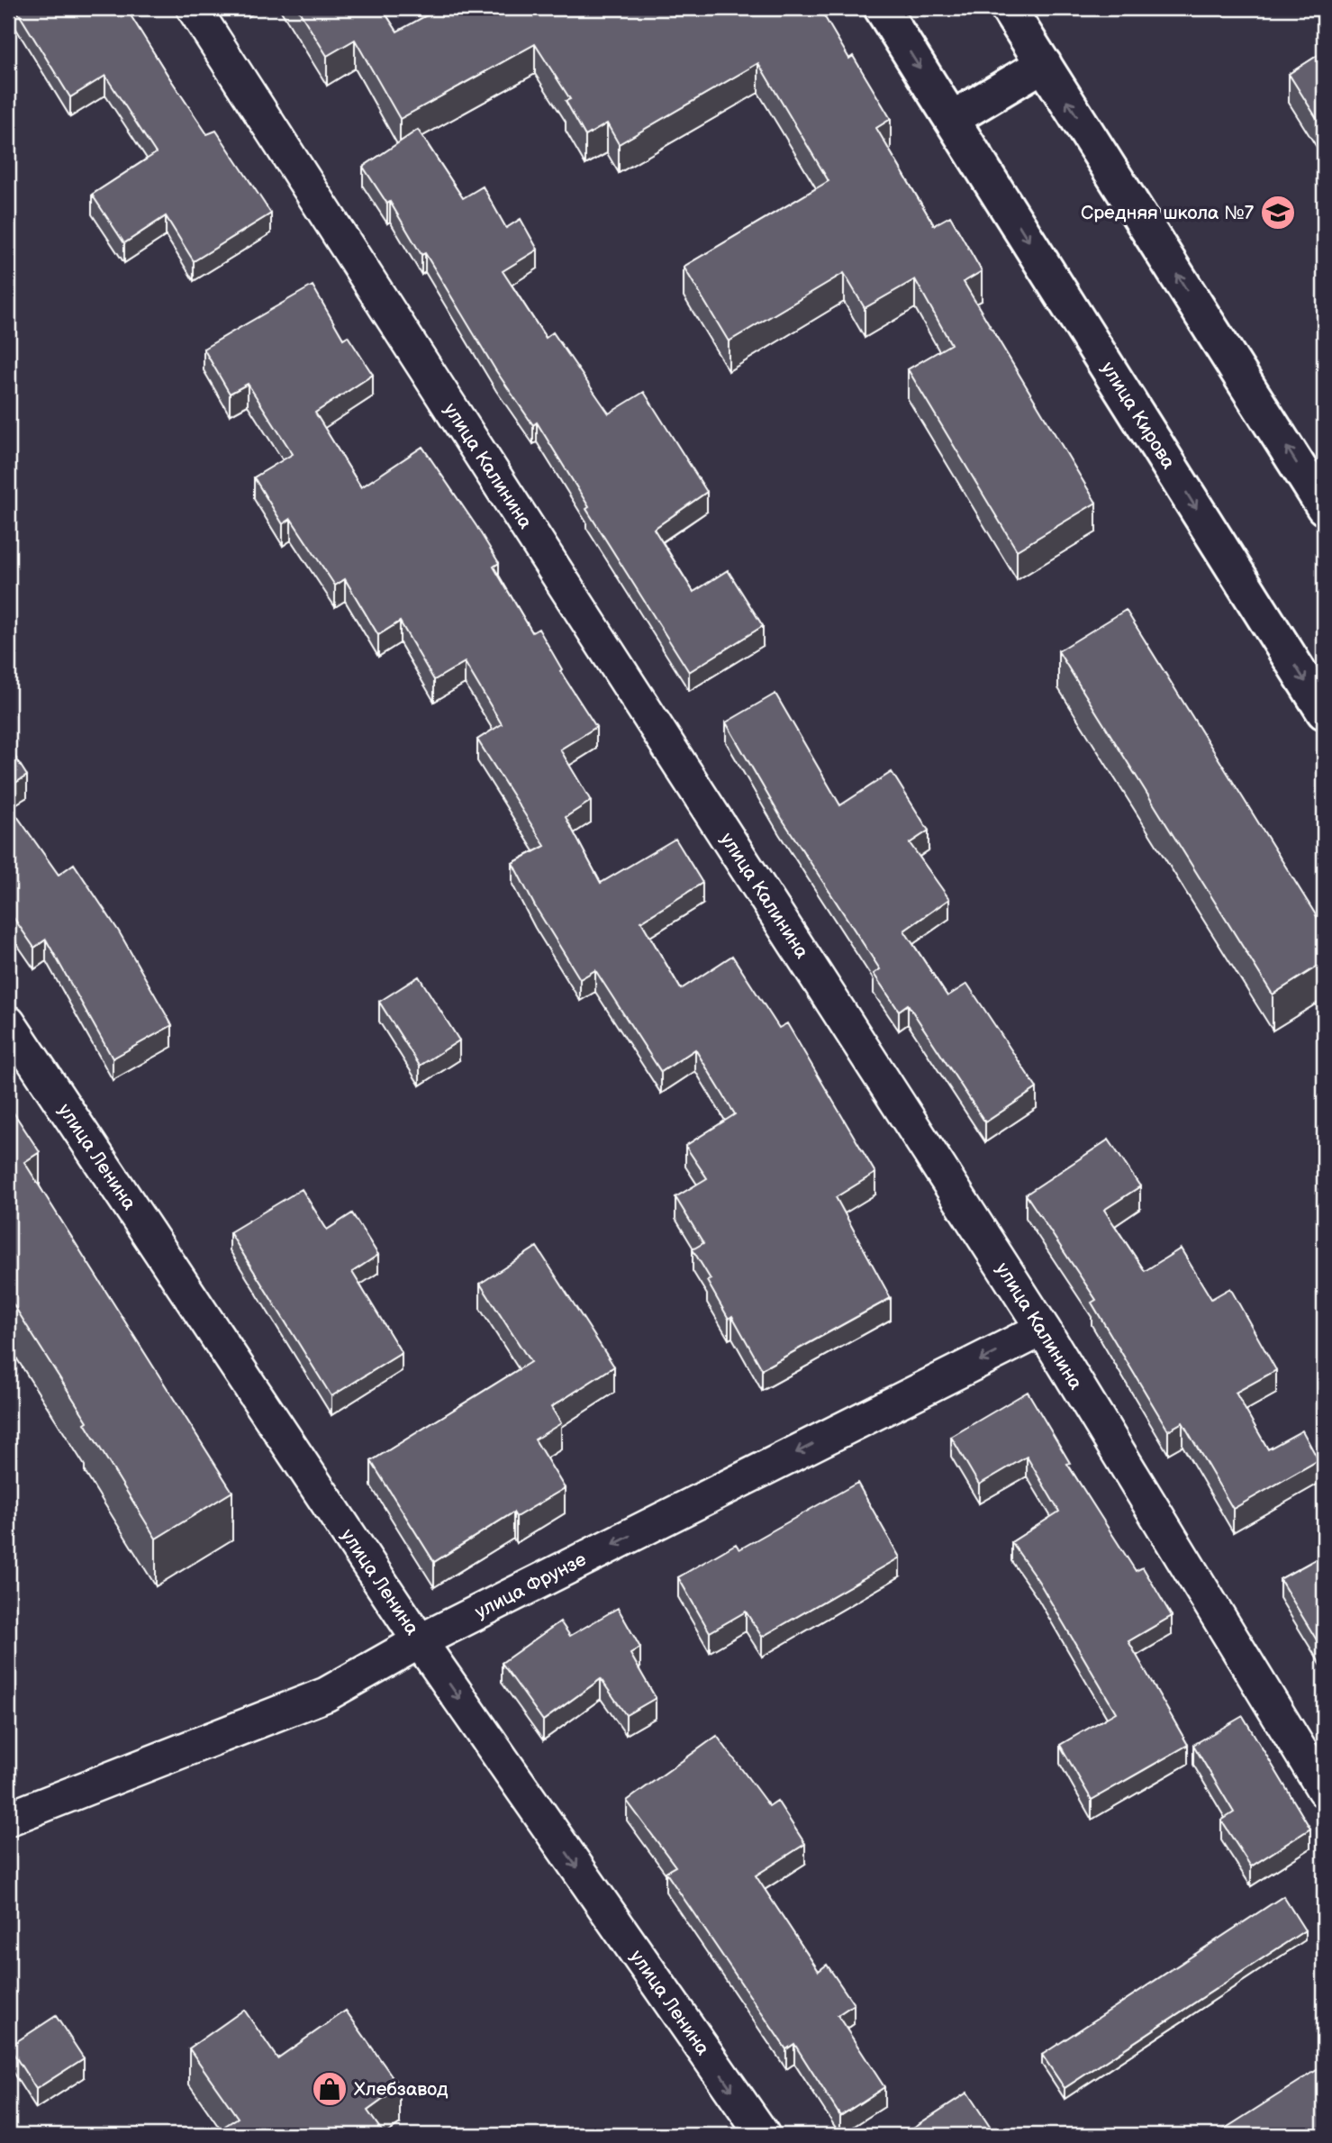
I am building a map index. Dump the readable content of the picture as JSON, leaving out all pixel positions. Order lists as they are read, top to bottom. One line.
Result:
{"streets":{"street":["улица Кирова","улица Калинина","улица Ленина","улица Фрунзе"]},"crossings":[["улица Калинина","улица Фрунзе"],["улица Ленина","улица Фрунзе"]],"one_way":["улица Ленина","улица Фрунзе"],"places":{"school or university":["Средняя школа №7"],"shop":["Хлебзавод"]}}
